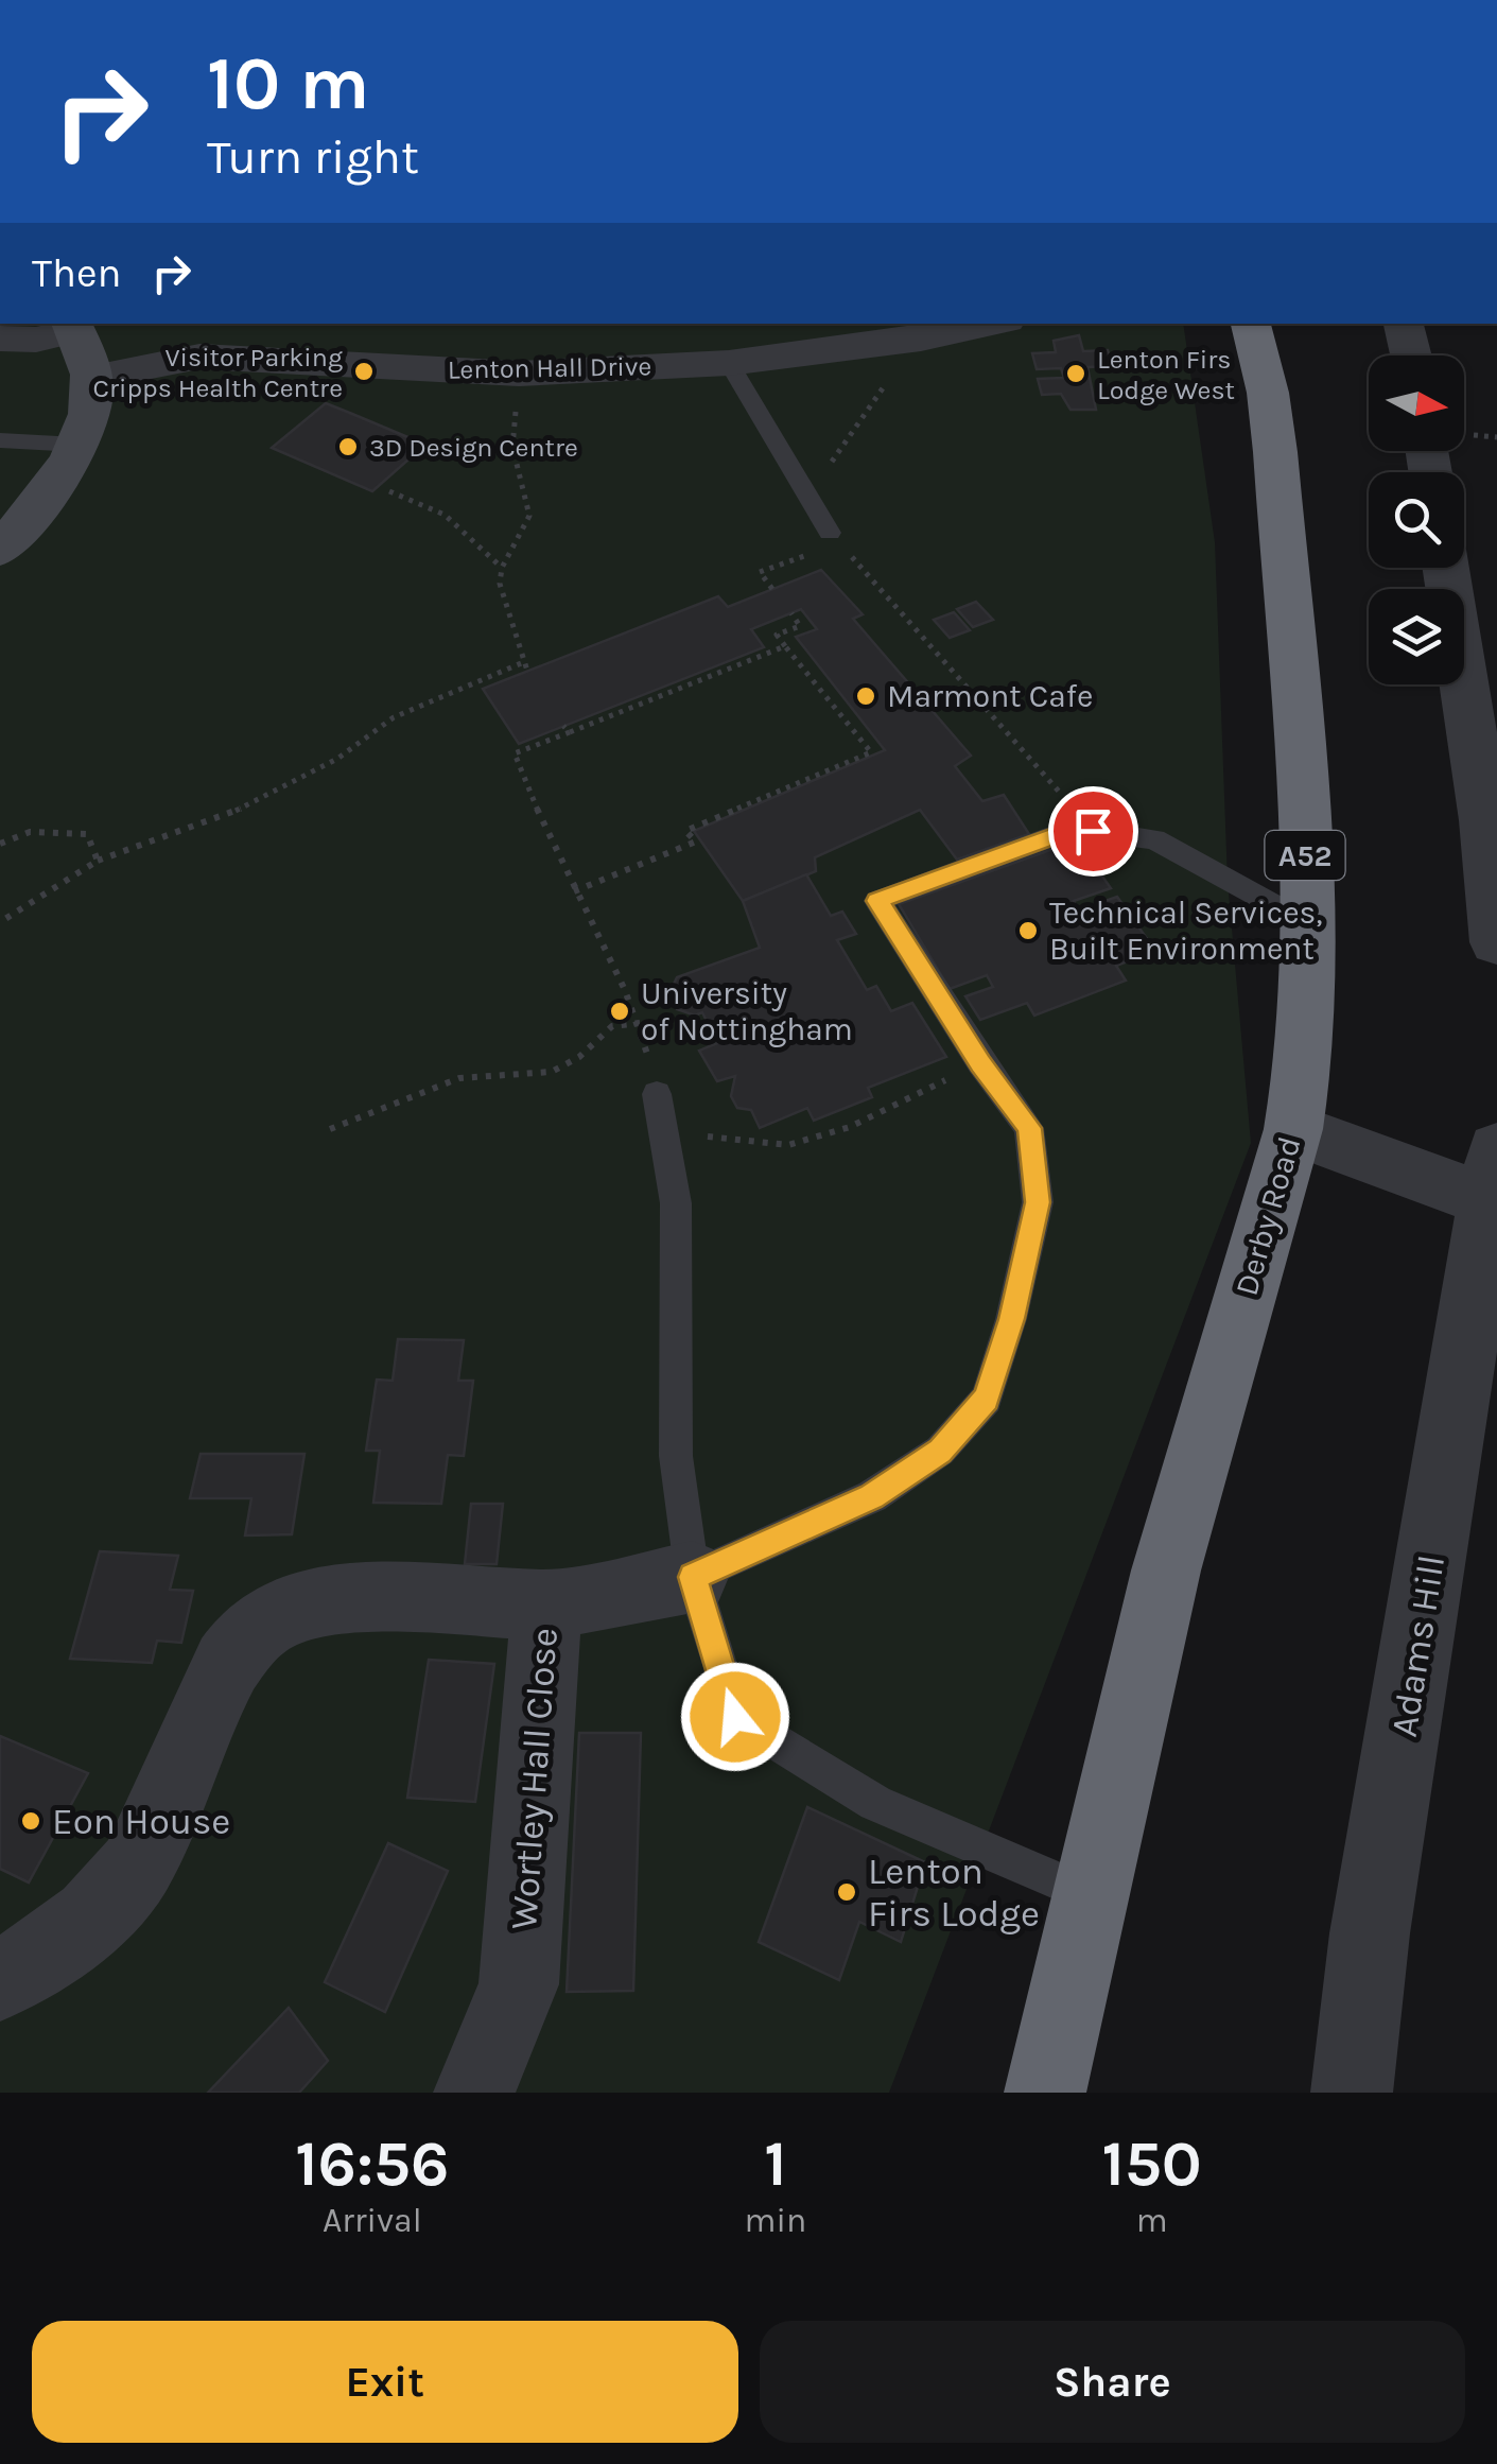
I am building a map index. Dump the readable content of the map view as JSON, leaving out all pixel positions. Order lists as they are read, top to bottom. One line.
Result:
{"streets":{"highway":["A52","Derby Road"],"street":["Lenton Hall Drive","Adams Hill","Wortley Hall Close"]},"crossings":[["Derby Road","Adams Hill"]],"places":["Visitor Parking Cripps Health Centre","Lenton Firs Lodge West","3D Design Centre","Marmont Cafe","Technical Services, Built Environment","University of Nottingham","Eon House","Lenton Firs Lodge"],"north":"right","page":{"turn":["10 m","Turn right"],"then":"Then","eta":["16:56","Arrival","1","min","150","m"],"buttons":["Exit","Share"]}}
